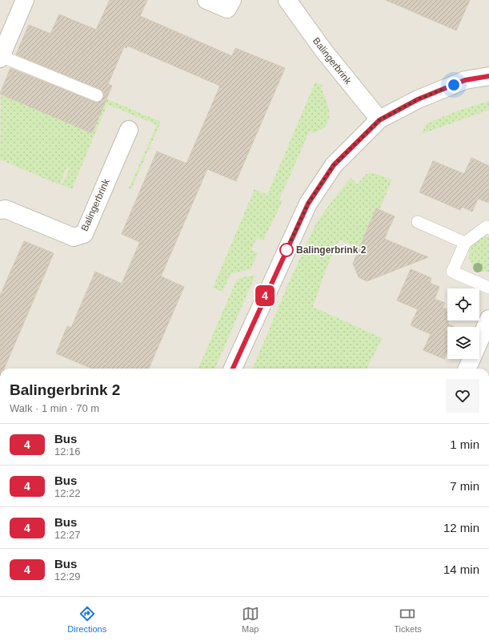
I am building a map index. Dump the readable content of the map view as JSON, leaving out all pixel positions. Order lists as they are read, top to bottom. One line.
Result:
{"streets":{"street":["Balingerbrink"]},"places":["Balingerbrink 2"],"lines":["bus line 4"],"page":{"on_map":"4","heading":["Balingerbrink 2","Walk · 1 min · 70 m"],"list":[{"mark":"4","name":"Bus","note":"12:16","value":"1 min"},{"mark":"4","name":"Bus","note":"12:22","value":"7 min"},{"mark":"4","name":"Bus","note":"12:27","value":"12 min"},{"mark":"4","name":"Bus","note":"12:29","value":"14 min"}],"tabs":["Directions","Map","Tickets"]}}
